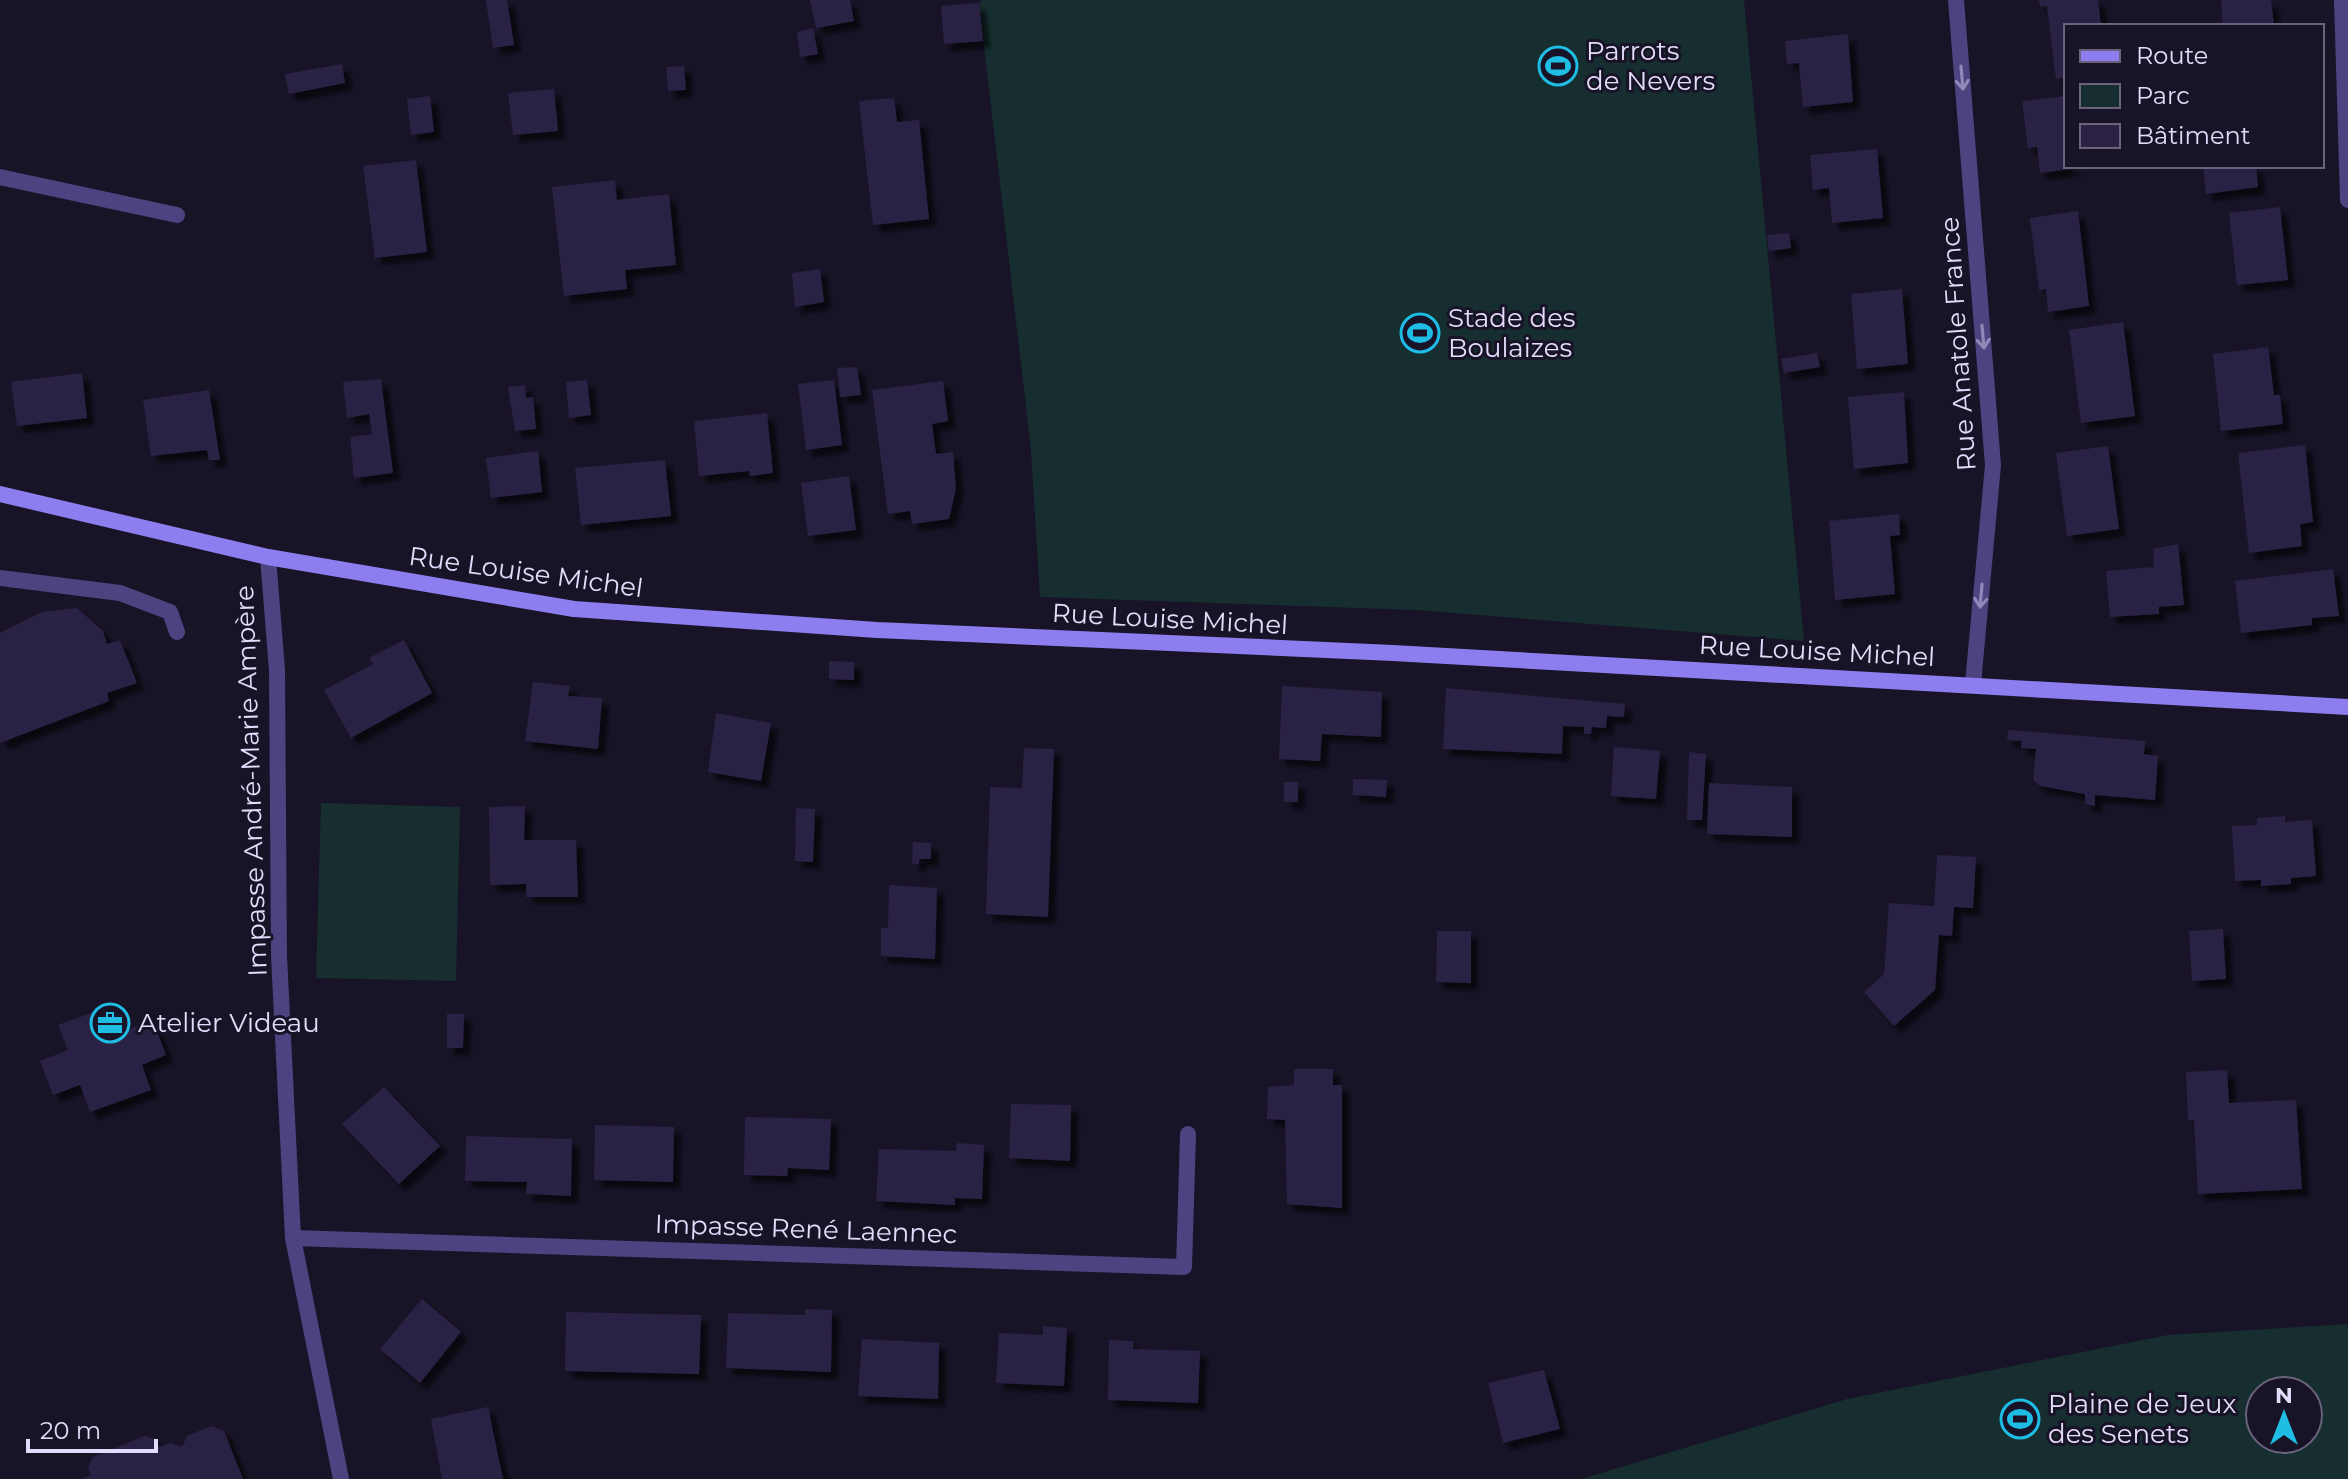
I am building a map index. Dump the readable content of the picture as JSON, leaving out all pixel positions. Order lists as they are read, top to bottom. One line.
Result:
{"streets":{"street":["Rue Anatole France","Rue Louise Michel","Impasse André-Marie Ampère","Impasse René Laennec"]},"crossings":[["Rue Anatole France","Rue Louise Michel"],["Rue Louise Michel","Impasse André-Marie Ampère"],["Impasse André-Marie Ampère","Impasse René Laennec"]],"one_way":["Rue Anatole France"],"places":{"sports":["Parrots de Nevers","Stade des Boulaizes","Plaine de Jeux des Senets"],"office":["Atelier Videau"]},"legend":["Route","Parc","Bâtiment"],"scale_bar":"20 m","north":"top"}
